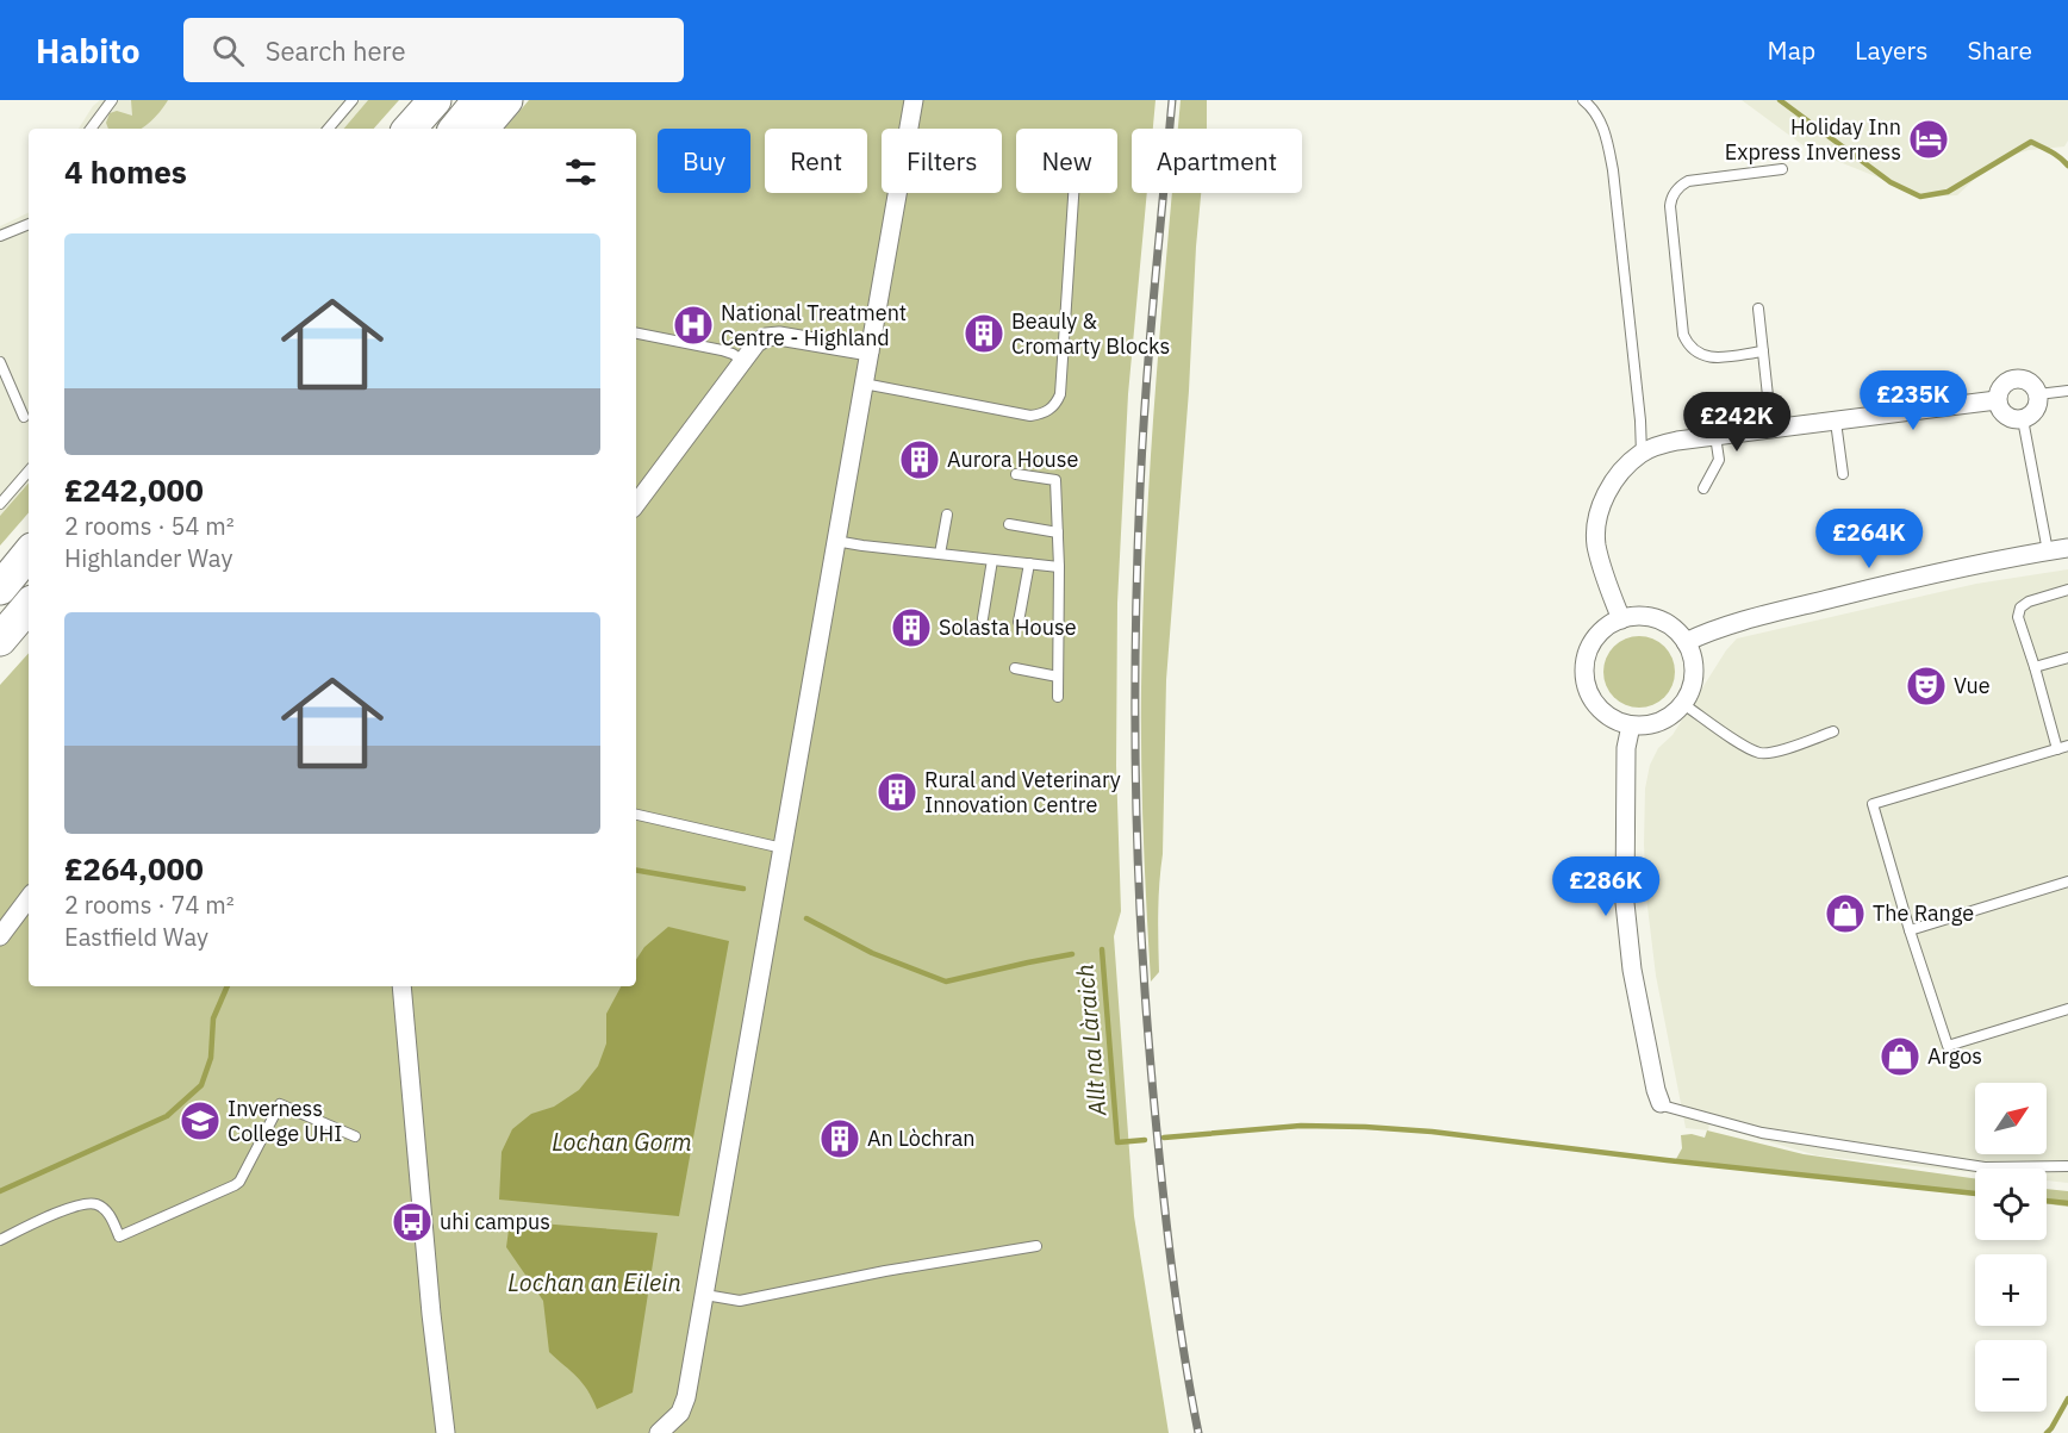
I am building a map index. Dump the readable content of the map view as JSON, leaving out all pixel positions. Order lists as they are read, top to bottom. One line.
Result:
{"water":["Allt na Làraich","Lochan Gorm","Lochan an Eilein"],"places":{"hotel":["Holiday Inn Express Inverness"],"hospital":["National Treatment Centre - Highland"],"building":["Beauly & Cromarty Blocks","Aurora House","Solasta House","Rural and Veterinary Innovation Centre","An Lòchran"],"theatre":["Vue"],"shop":["The Range","Argos"],"school or university":["Inverness College UHI"],"bus stop":["uhi campus"]},"north":"top right","page":{"header":"Habito","search":"Search here","nav":["Map","Layers","Share"],"chip":["Buy","Rent","Filters","New","Apartment"],"heading":"4 homes","list":[{"name":"£242,000","note":"2 rooms · 54 m² · Highlander Way"},{"name":"£264,000","note":"2 rooms · 74 m² · Eastfield Way"}],"price":["£235K","£242K","£264K","£286K"],"map_buttons":["+","−"]}}
